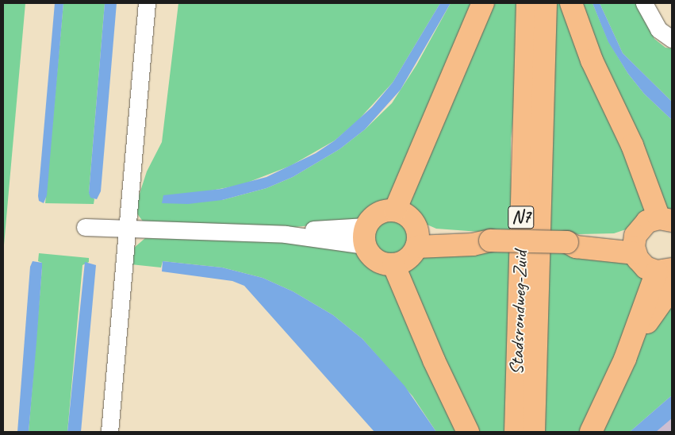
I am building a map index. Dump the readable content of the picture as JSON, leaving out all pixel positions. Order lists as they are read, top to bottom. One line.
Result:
{"streets":{"main road":["N7","Stadsrondweg-Zuid"]}}
